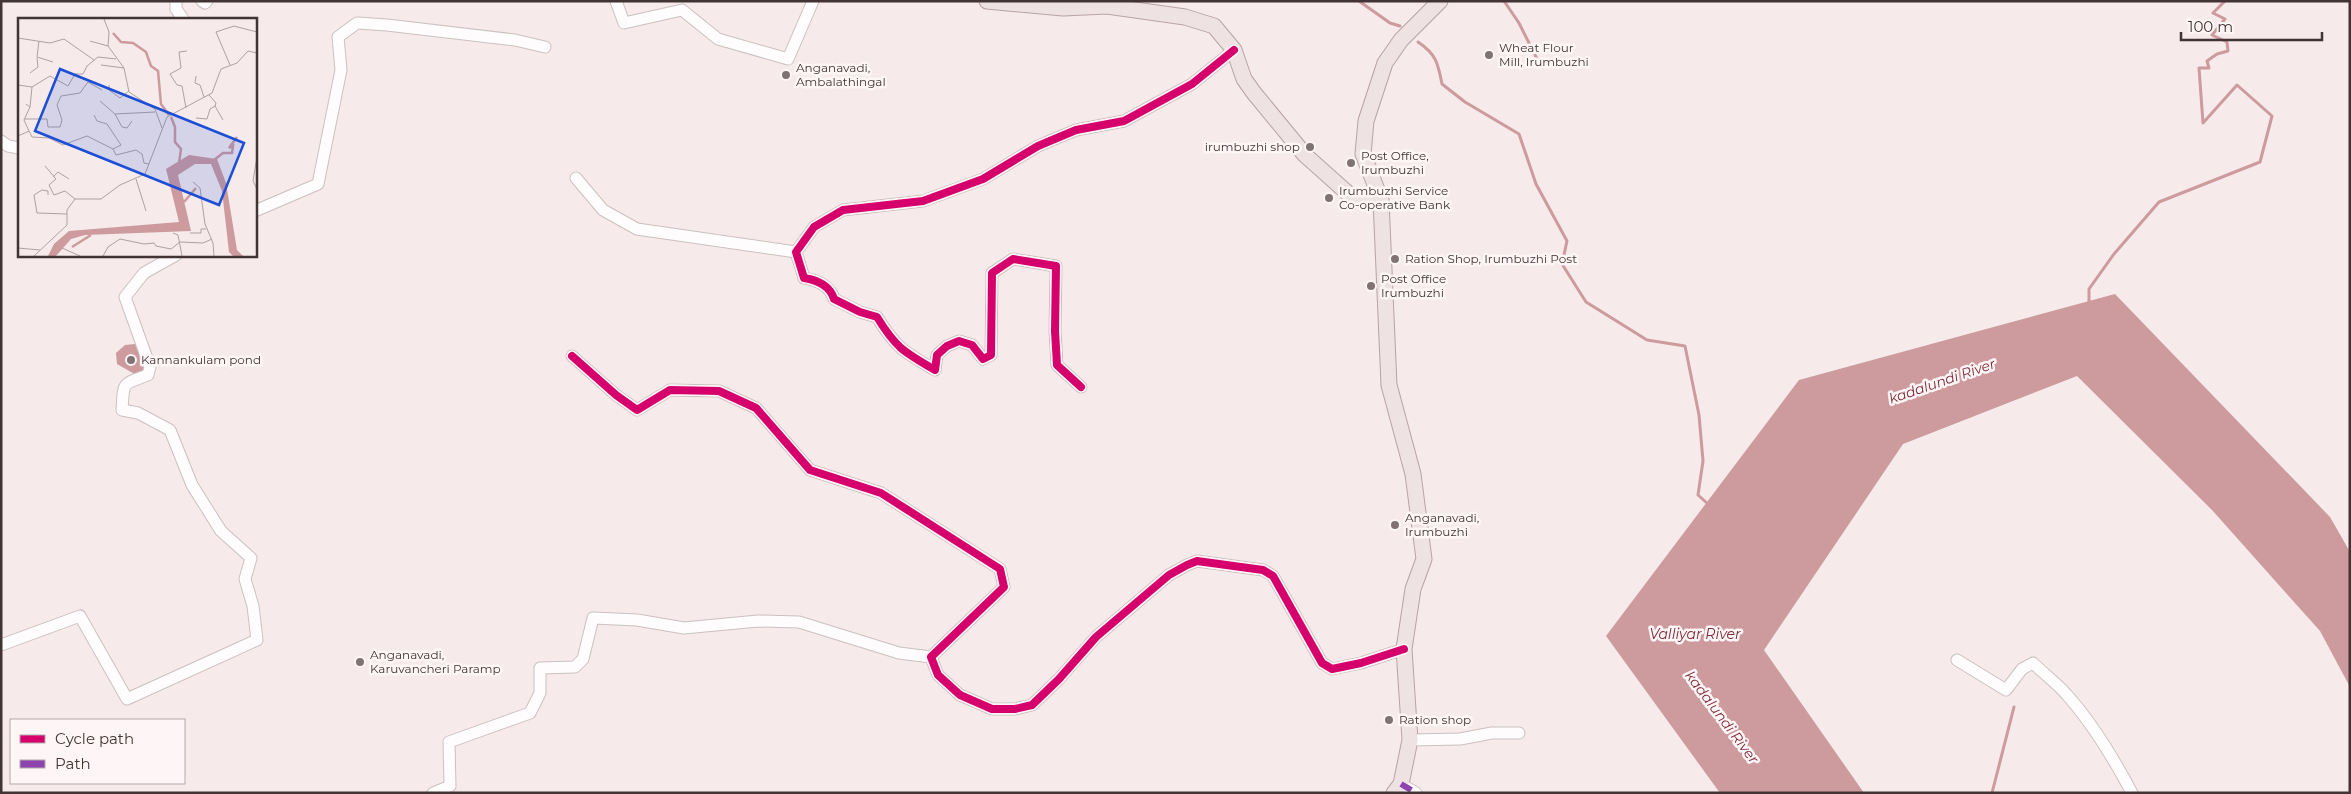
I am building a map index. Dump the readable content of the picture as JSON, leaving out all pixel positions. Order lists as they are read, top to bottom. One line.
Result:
{"water":["kadalundi River","Valliyar River"],"places":["Wheat Flour Mill, Irumbuzhi","Anganavadi, Ambalathingal","irumbuzhi shop","Post Office, Irumbuzhi","Irumbuzhi Service Co-operative Bank","Ration Shop, Irumbuzhi Post","Post Office Irumbuzhi","Kannankulam pond","Anganavadi, Irumbuzhi","Anganavadi, Karuvancheri Paramp","Ration shop"],"legend":["Cycle path","Path"],"scale_bar":"100 m"}
